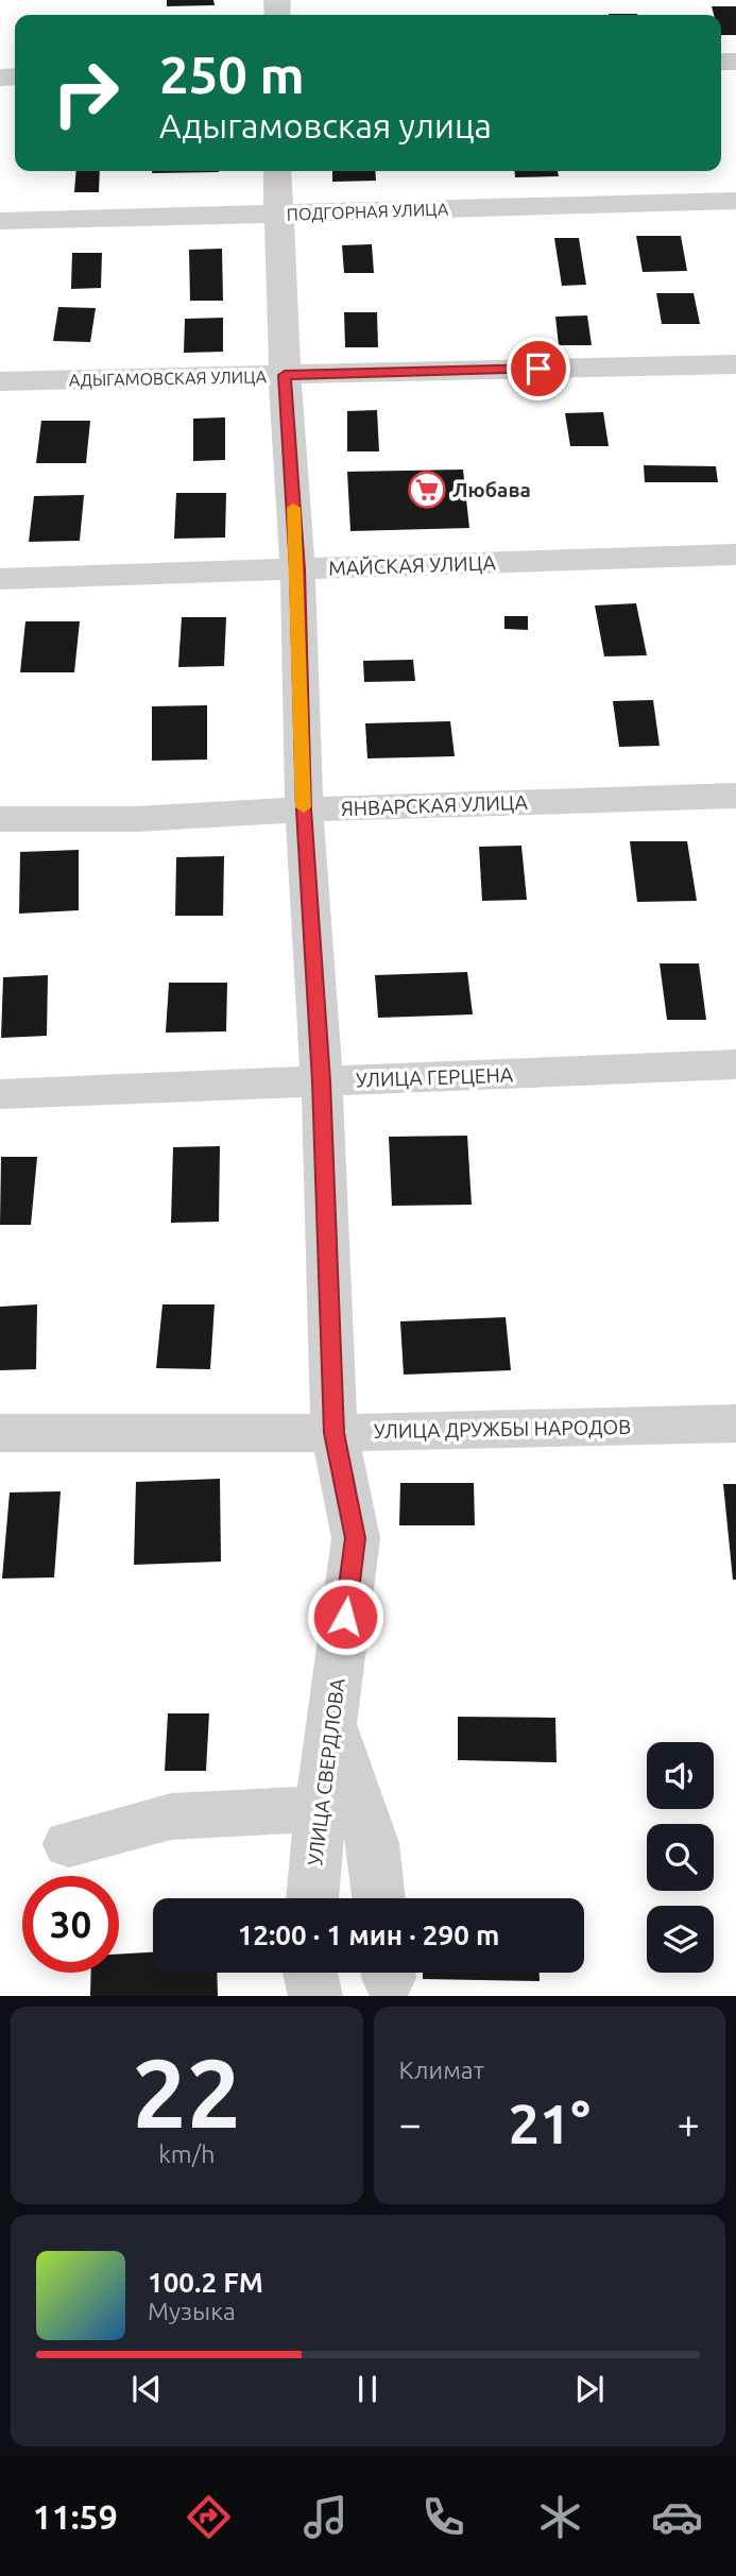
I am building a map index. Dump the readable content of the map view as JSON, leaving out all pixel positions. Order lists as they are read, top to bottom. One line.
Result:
{"streets":{"street":["ПОДГОРНАЯ УЛИЦА","АДЫГАМОВСКАЯ УЛИЦА","МАЙСКАЯ УЛИЦА","ЯНВАРСКАЯ УЛИЦА","УЛИЦА ГЕРЦЕНА","УЛИЦА ДРУЖБЫ НАРОДОВ","УЛИЦА СВЕРДЛОВА"]},"crossings":[["ПОДГОРНАЯ УЛИЦА","УЛИЦА СВЕРДЛОВА"],["АДЫГАМОВСКАЯ УЛИЦА","УЛИЦА СВЕРДЛОВА"],["МАЙСКАЯ УЛИЦА","УЛИЦА СВЕРДЛОВА"],["ЯНВАРСКАЯ УЛИЦА","УЛИЦА СВЕРДЛОВА"],["УЛИЦА ГЕРЦЕНА","УЛИЦА СВЕРДЛОВА"],["УЛИЦА ДРУЖБЫ НАРОДОВ","УЛИЦА СВЕРДЛОВА"]],"places":{"supermarket":["Любава"]},"page":{"turn":["250 m","Адыгамовская улица"],"limit":"30","trip":"12:00 · 1 мин · 290 m","tile":[["22","km/h"],"Климат"],"heat":["−","21°","+"],"song":["100.2 FM","Музыка"],"tabs":"11:59"}}
